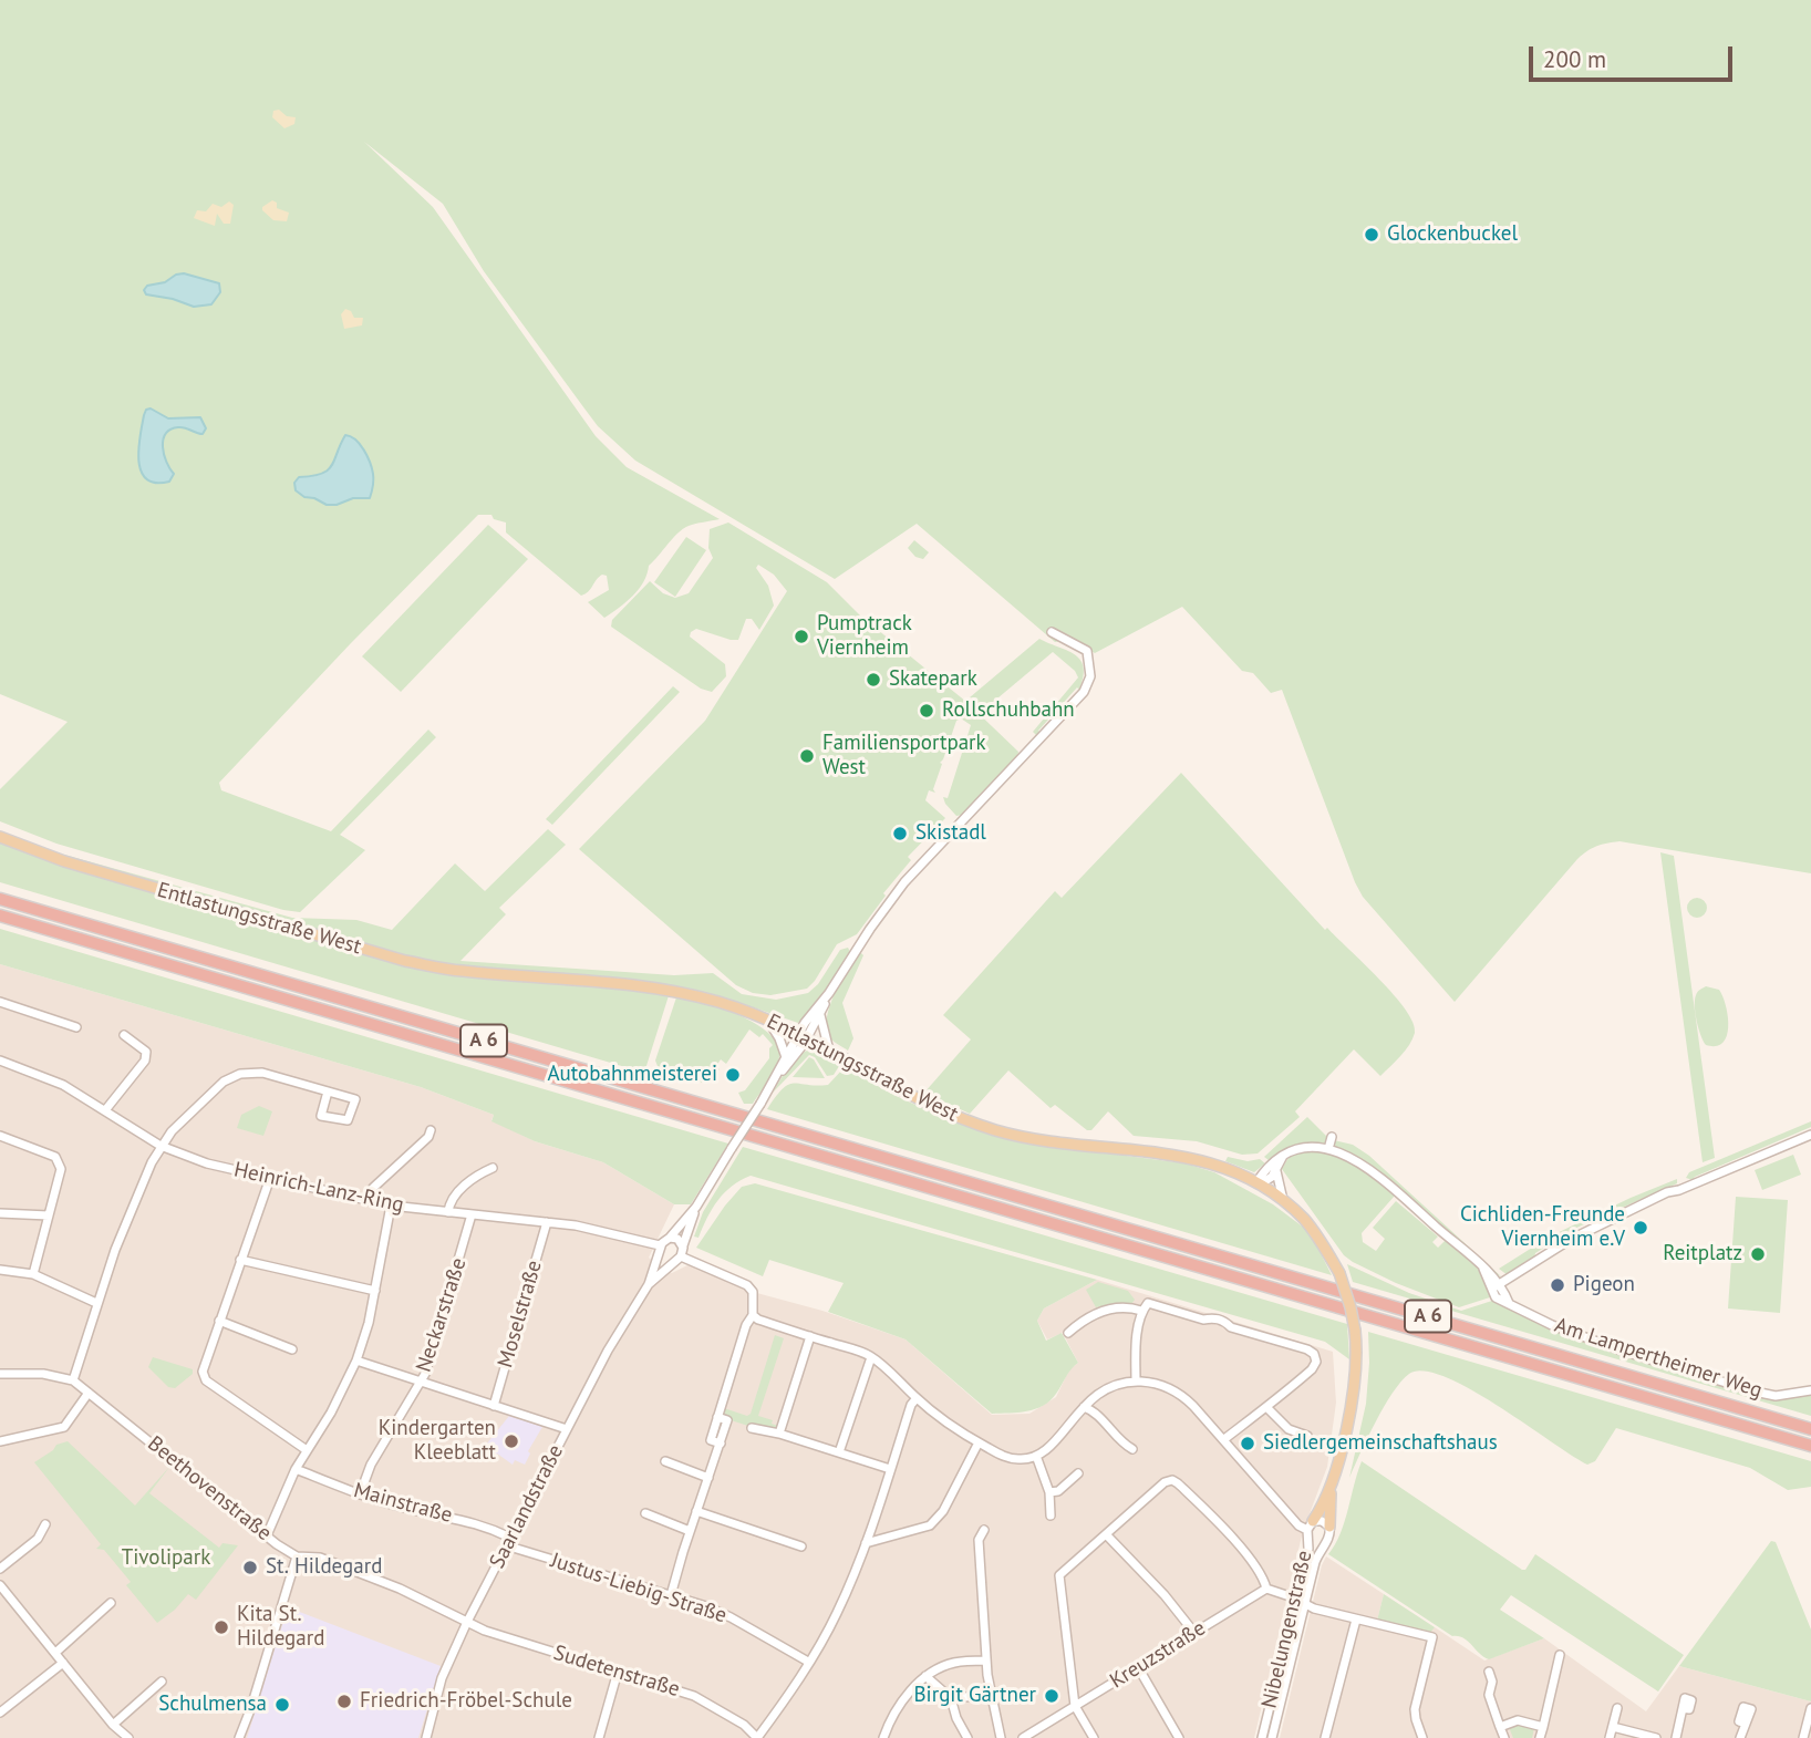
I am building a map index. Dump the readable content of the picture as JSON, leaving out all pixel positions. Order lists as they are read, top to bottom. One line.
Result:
{"streets":{"highway":["A 6"],"main road":["Entlastungsstraße West"],"street":["Heinrich-Lanz-Ring","Moselstraße","Neckarstraße","Am Lampertheimer Weg","Beethovenstraße","Mainstraße","Saarlandstraße","Justus-Liebig-Straße","Nibelungenstraße","Kreuzstraße","Sudetenstraße"]},"crossings":[["Entlastungsstraße West","Nibelungenstraße"],["Heinrich-Lanz-Ring","Moselstraße"],["Heinrich-Lanz-Ring","Neckarstraße"],["Heinrich-Lanz-Ring","Saarlandstraße"],["Neckarstraße","Mainstraße"],["Beethovenstraße","Saarlandstraße"],["Beethovenstraße","Sudetenstraße"],["Mainstraße","Saarlandstraße"],["Mainstraße","Justus-Liebig-Straße"],["Saarlandstraße","Justus-Liebig-Straße"],["Saarlandstraße","Sudetenstraße"]],"parks":["Tivolipark"],"places":["Glockenbuckel","Pumptrack Viernheim","Skatepark","Rollschuhbahn","Familiensportpark West","Skistadl","Autobahnmeisterei","Cichliden-Freunde Viernheim e.V","Reitplatz","Pigeon","Kindergarten Kleeblatt","Siedlergemeinschaftshaus","St. Hildegard","Kita St. Hildegard","Birgit Gärtner","Friedrich-Fröbel-Schule","Schulmensa"],"scale_bar":"200 m"}
